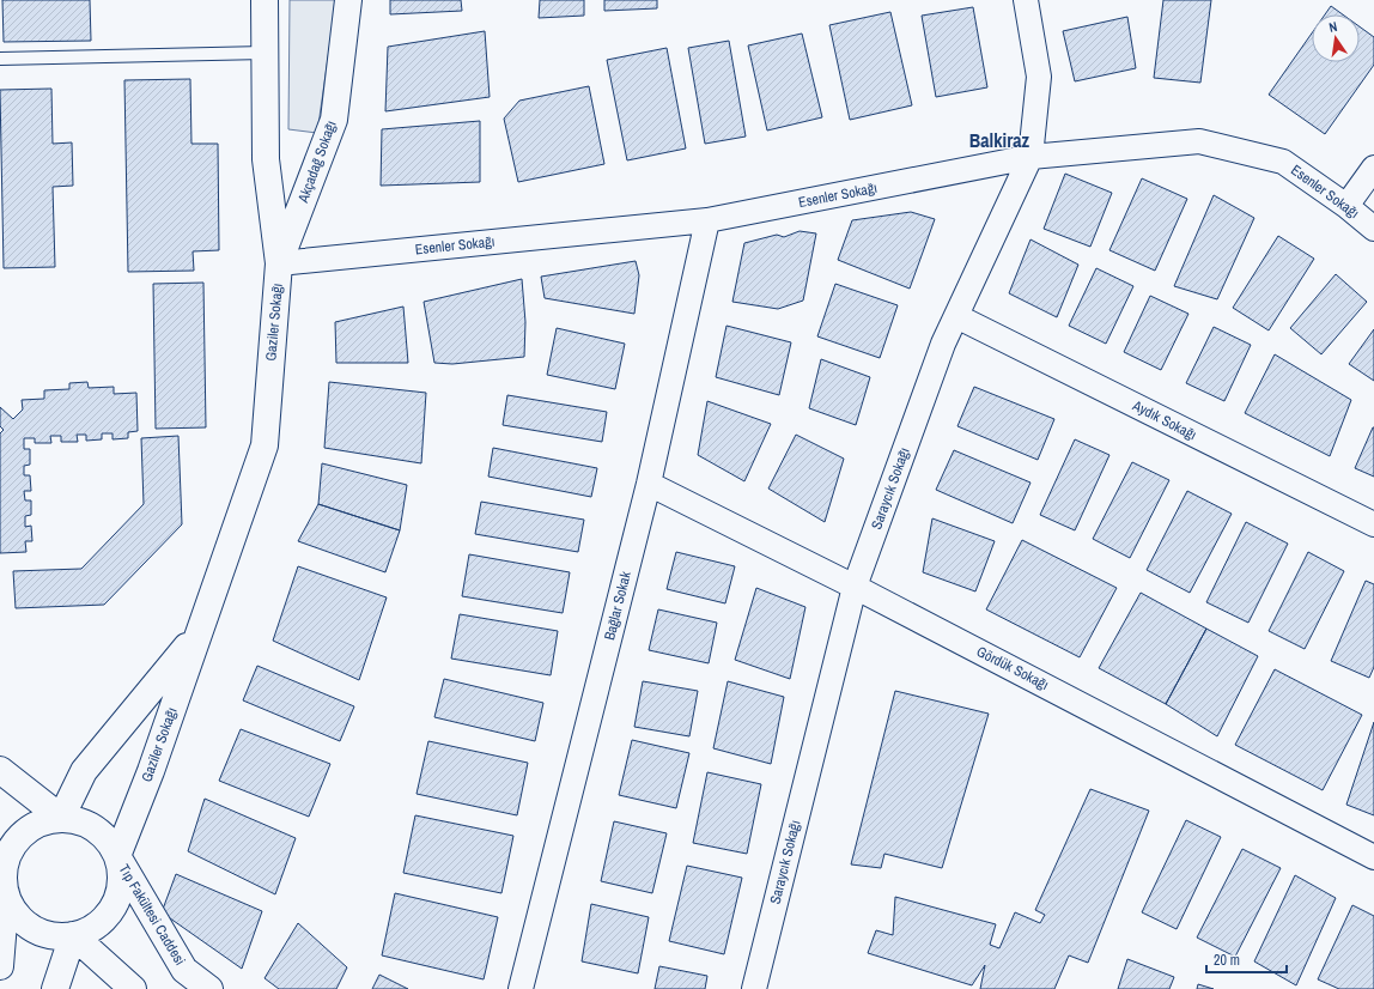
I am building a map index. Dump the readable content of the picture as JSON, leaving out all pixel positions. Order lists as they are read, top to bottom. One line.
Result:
{"streets":{"street":["Akçadağ Sokağı","Esenler Sokağı","Gaziler Sokağı","Aydık Sokağı","Saraycık Sokağı","Bağlar Sokak","Gördük Sokağı","Tıp Fakültesi Caddesi"]},"crossings":[["Akçadağ Sokağı","Esenler Sokağı"],["Akçadağ Sokağı","Gaziler Sokağı"],["Esenler Sokağı","Gaziler Sokağı"],["Esenler Sokağı","Saraycık Sokağı"],["Esenler Sokağı","Bağlar Sokak"],["Gaziler Sokağı","Tıp Fakültesi Caddesi"],["Aydık Sokağı","Saraycık Sokağı"],["Saraycık Sokağı","Gördük Sokağı"],["Bağlar Sokak","Gördük Sokağı"]],"districts":["Balkiraz"],"scale_bar":"20 m","north":"top"}
